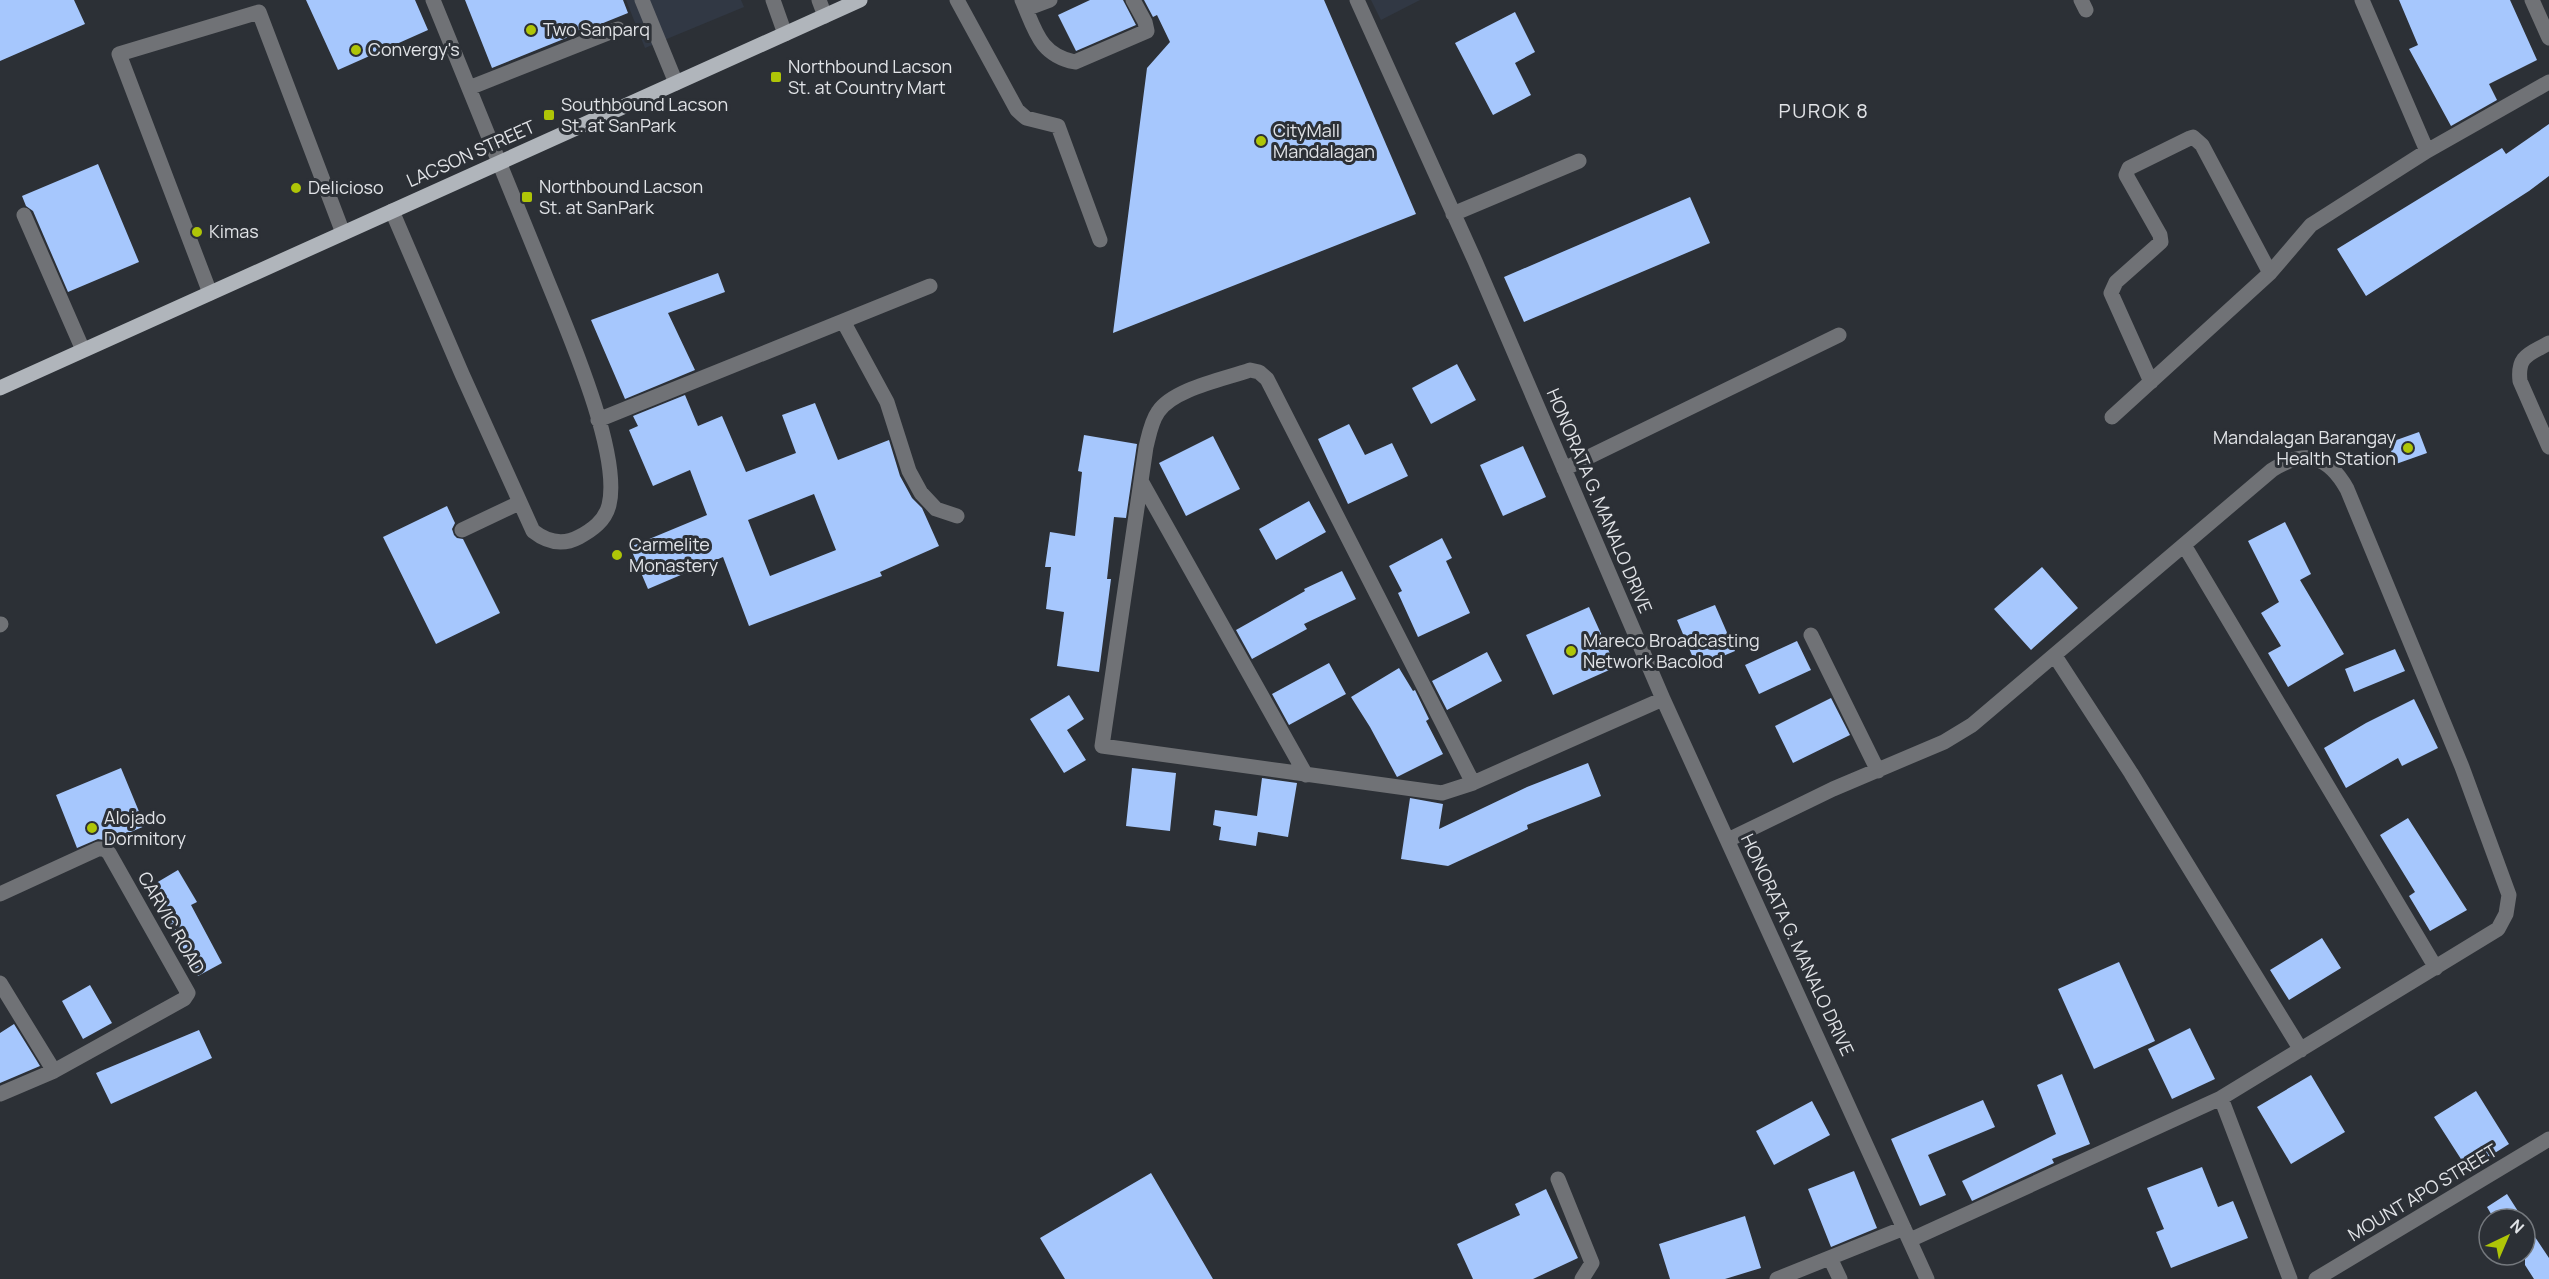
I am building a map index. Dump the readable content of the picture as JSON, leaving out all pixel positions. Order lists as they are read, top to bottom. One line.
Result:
{"streets":{"main road":["LACSON STREET"],"street":["HONORATA G. MANALO DRIVE","CARVIC ROAD","MOUNT APO STREET"]},"districts":["PUROK 8"],"places":{"other":["Two Sanparq","Convergy's","CityMall Mandalagan","Delicioso","Kimas","Mandalagan Barangay Health Station","Carmelite Monastery","Mareco Broadcasting Network Bacolod","Alojado Dormitory"],"transit":["Northbound Lacson St. at Country Mart","Southbound Lacson St. at SanPark","Northbound Lacson St. at SanPark"]},"north":"top right"}
